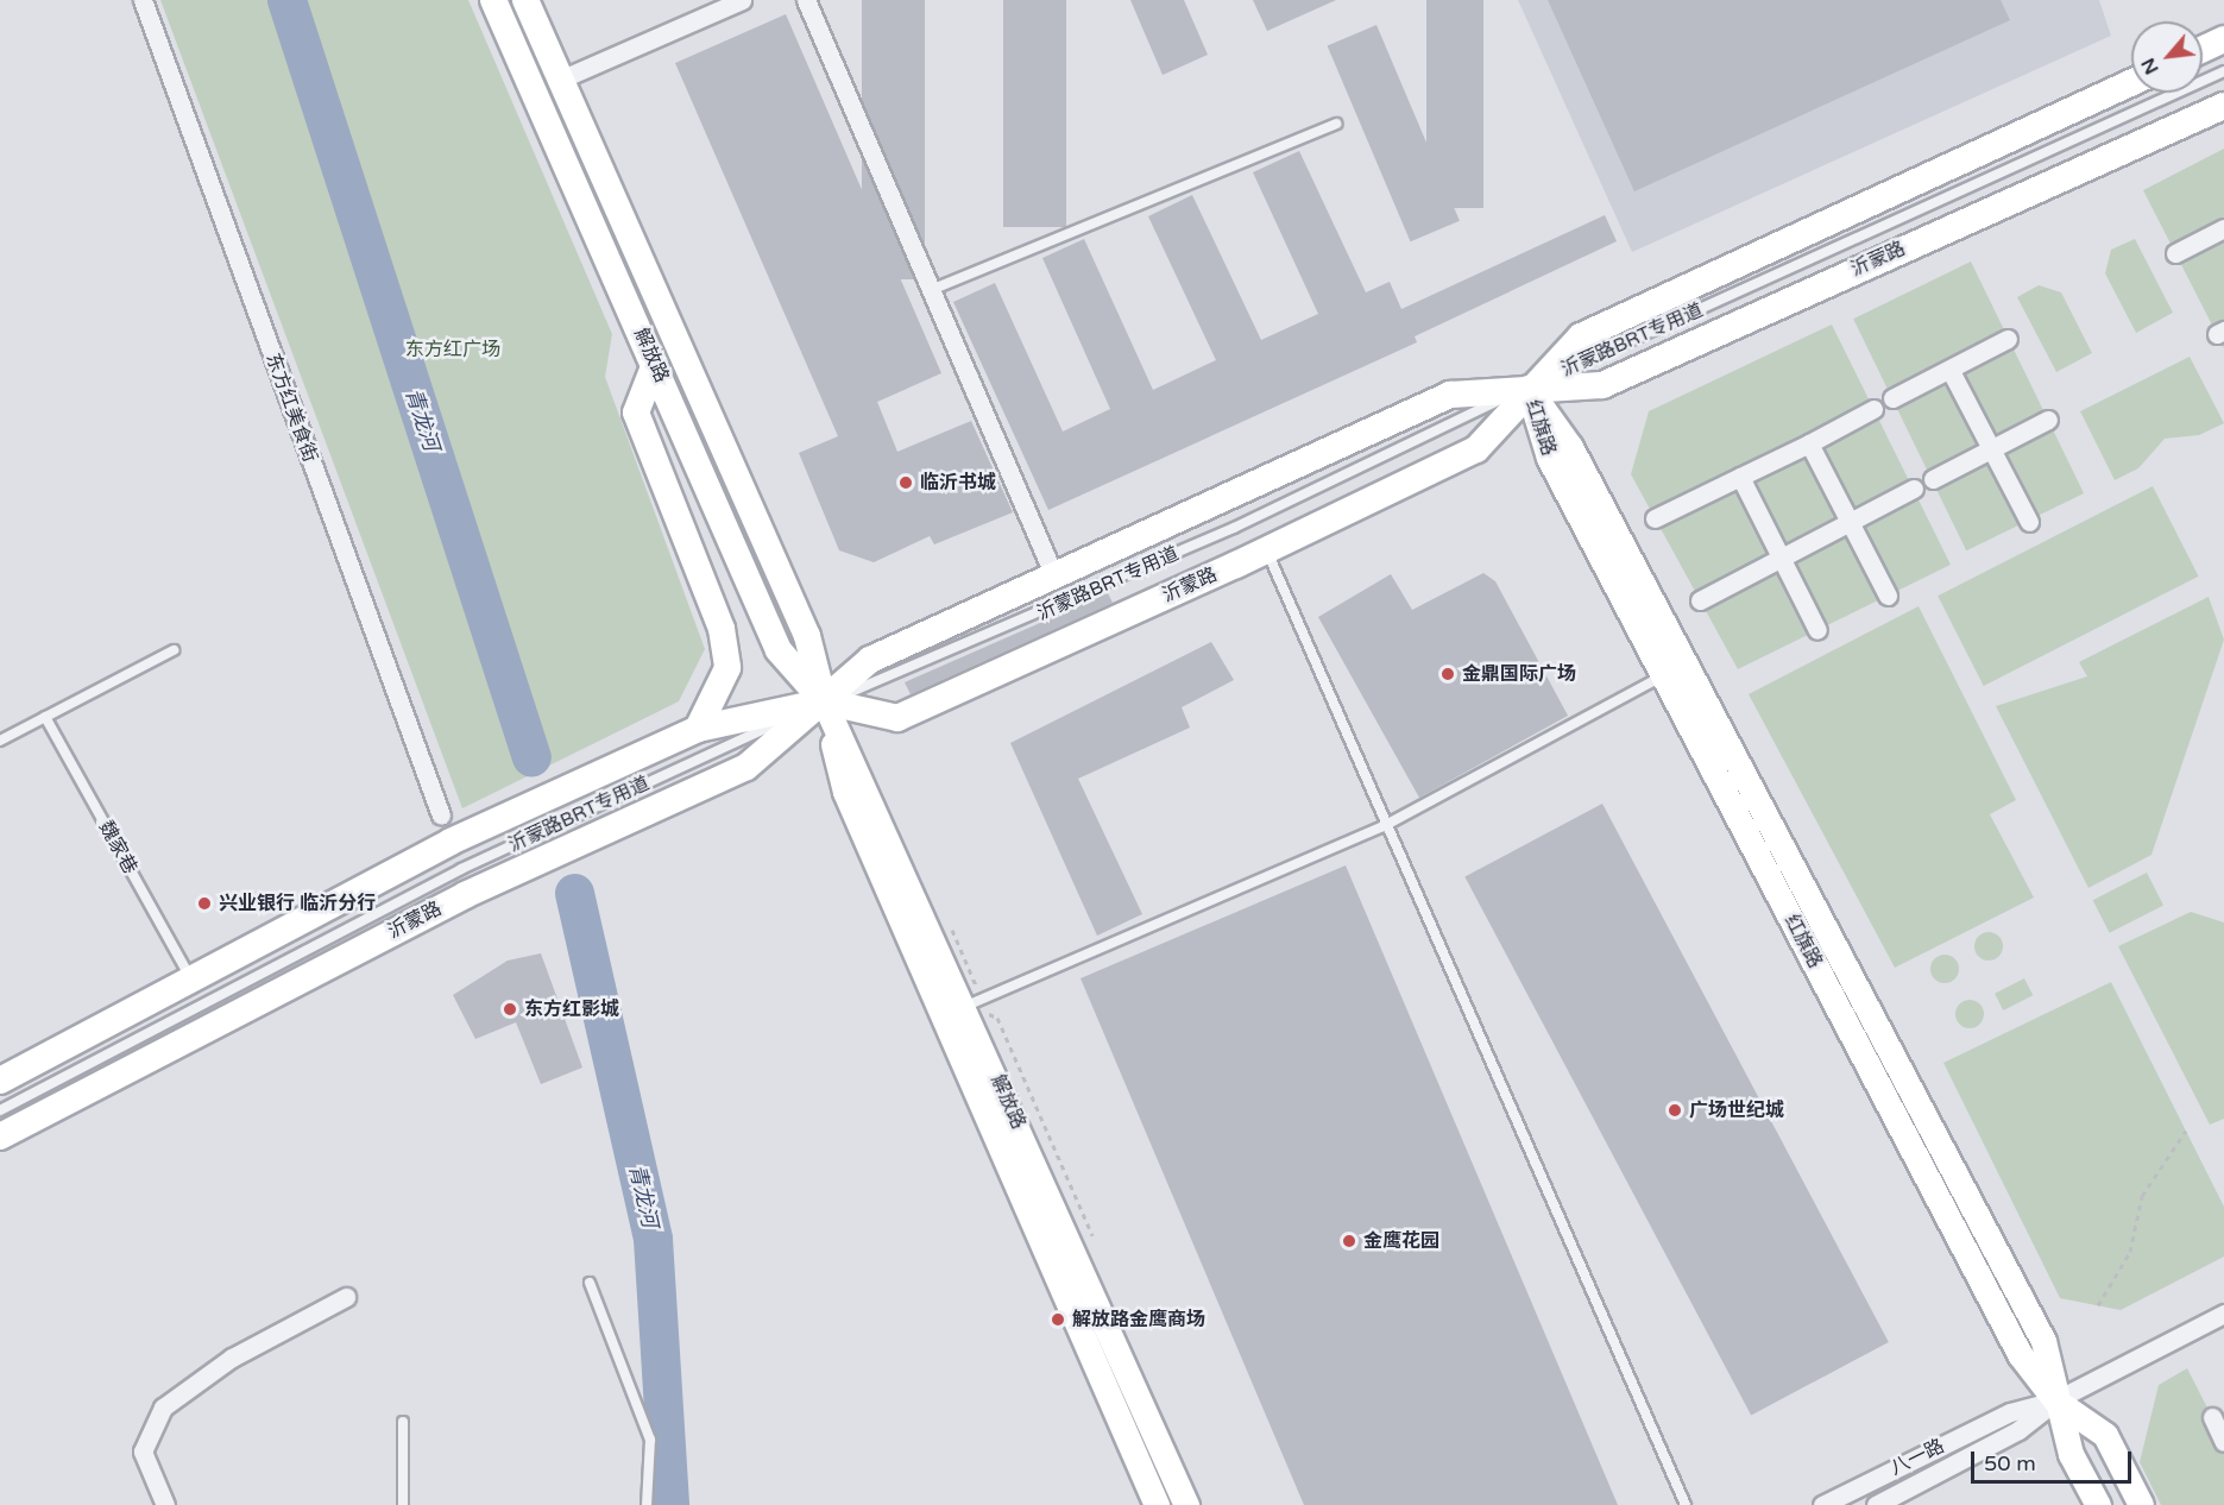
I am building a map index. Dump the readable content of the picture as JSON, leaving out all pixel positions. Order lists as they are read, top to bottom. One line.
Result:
{"streets":{"main road":["沂蒙路","解放路"],"street":["东方红美食街","红旗路","八一路"],"lane":["沂蒙路BRT专用道","魏家巷"]},"crossings":[["沂蒙路","沂蒙路BRT专用道"],["沂蒙路","解放路"],["沂蒙路","红旗路"],["沂蒙路","魏家巷"],["沂蒙路BRT专用道","解放路"],["沂蒙路BRT专用道","红旗路"],["红旗路","八一路"]],"water":["青龙河"],"parks":["东方红广场"],"places":["临沂书城","金鼎国际广场","兴业银行 临沂分行","东方红影城","广场世纪城","金鹰花园","解放路金鹰商场"],"scale_bar":"50 m","north":"bottom left"}
